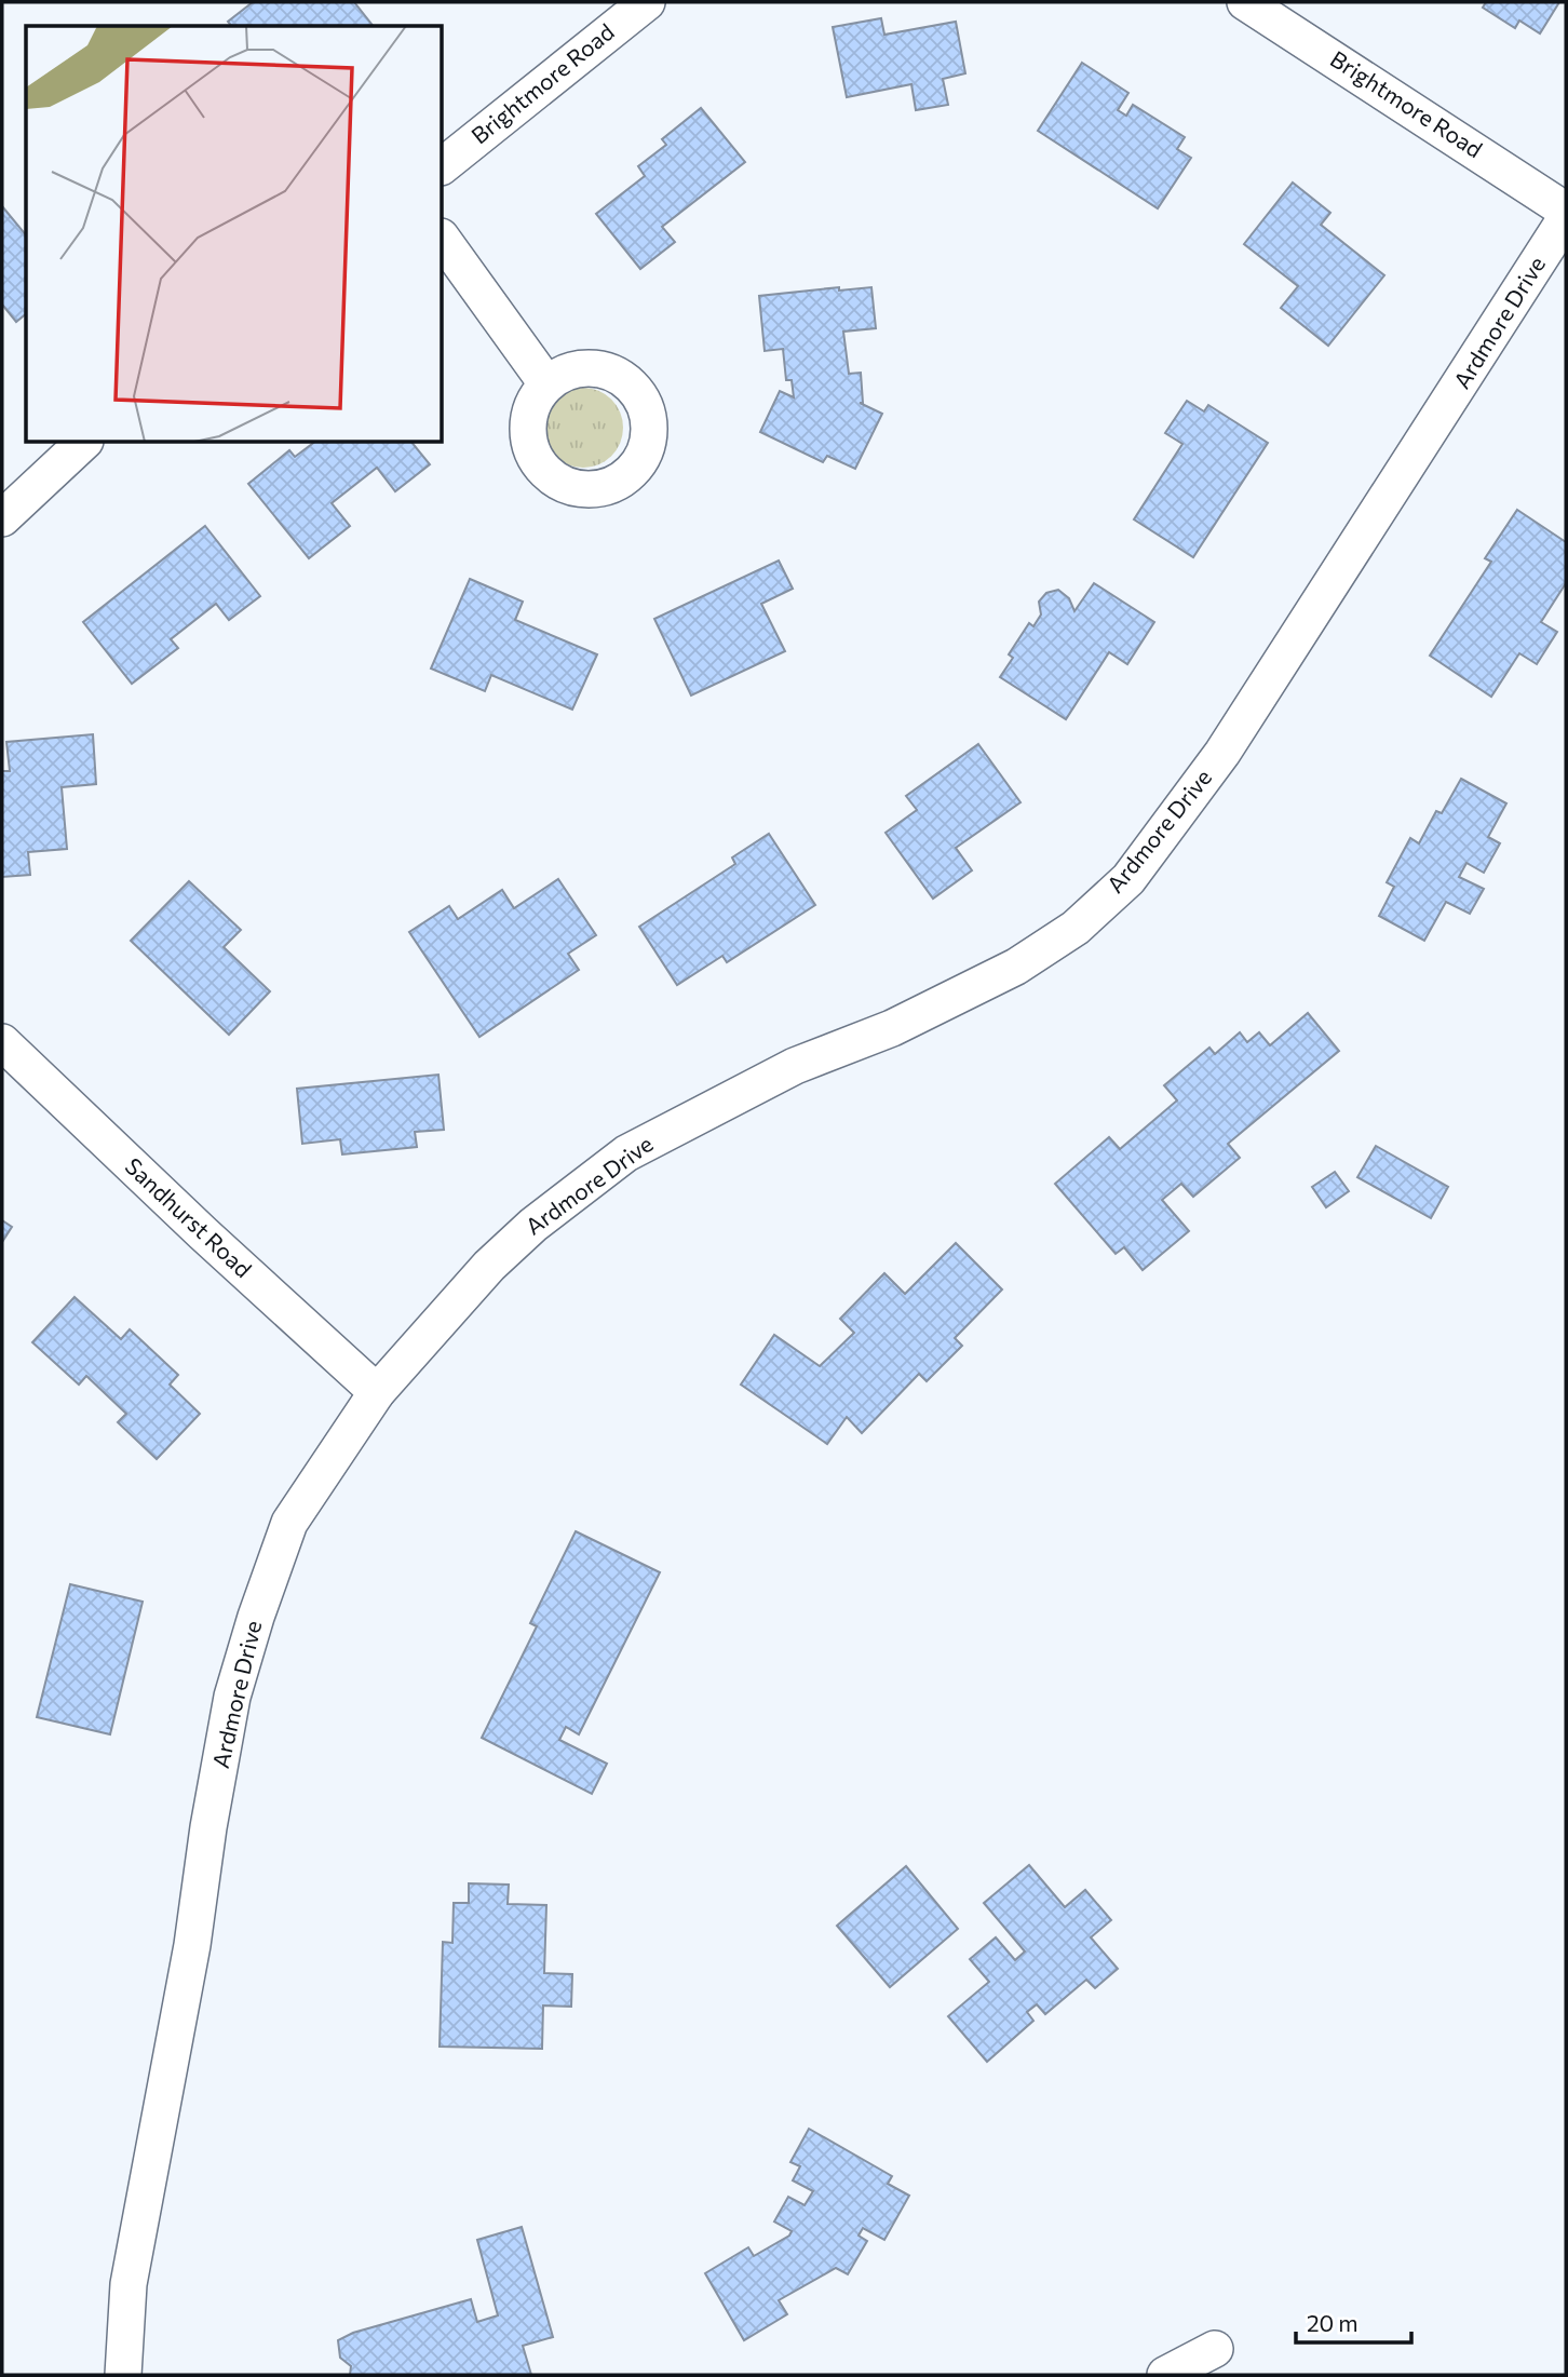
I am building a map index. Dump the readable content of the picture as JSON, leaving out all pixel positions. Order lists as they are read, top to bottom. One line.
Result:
{"streets":{"street":["Brightmore Road","Ardmore Drive","Sandhurst Road"]},"crossings":[["Ardmore Drive","Sandhurst Road"]],"scale_bar":"20 m"}
